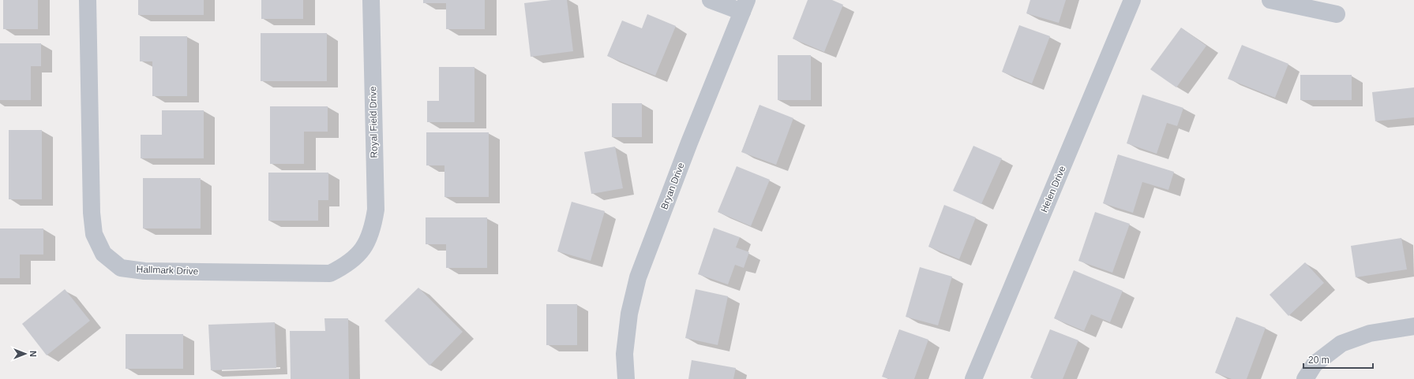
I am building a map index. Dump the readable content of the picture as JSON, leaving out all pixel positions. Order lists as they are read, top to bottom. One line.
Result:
{"streets":{"street":["Royal Field Drive","Bryan Drive","Helen Drive","Hallmark Drive"]},"crossings":[["Royal Field Drive","Hallmark Drive"]],"scale_bar":"20 m","north":"right"}
